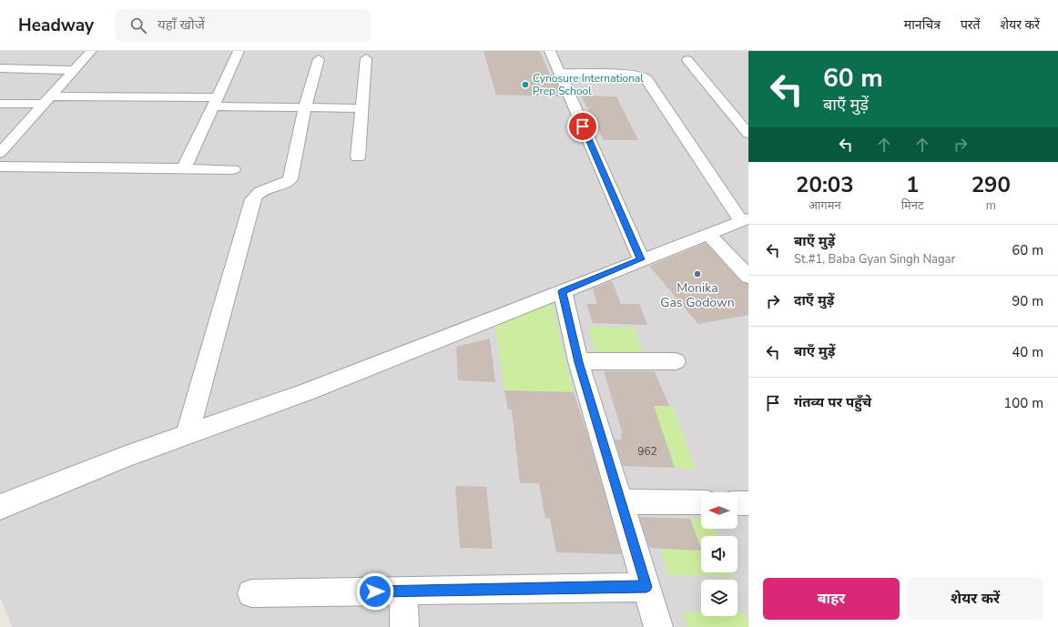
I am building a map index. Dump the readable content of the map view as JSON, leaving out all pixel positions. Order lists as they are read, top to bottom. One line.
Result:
{"places":["Cynosure International Prep School","Monika Gas Godown"],"house_numbers":["962"],"north":"left","page":{"header":"Headway","search":"यहाँ खोजें","nav":["मानचित्र","परतें","शेयर करें"],"turn":["60 m","बाएँ मुड़ें"],"eta":["20:03","आगमन","1","मिनट","290","m"],"list":[{"name":"बाएँ मुड़ें","note":"St.#1, Baba Gyan Singh Nagar","value":"60 m"},{"name":"दाएँ मुड़ें","value":"90 m"},{"name":"बाएँ मुड़ें","value":"40 m"},{"name":"गंतव्य पर पहुँचे","value":"100 m"}],"buttons":["बाहर","शेयर करें"]}}
